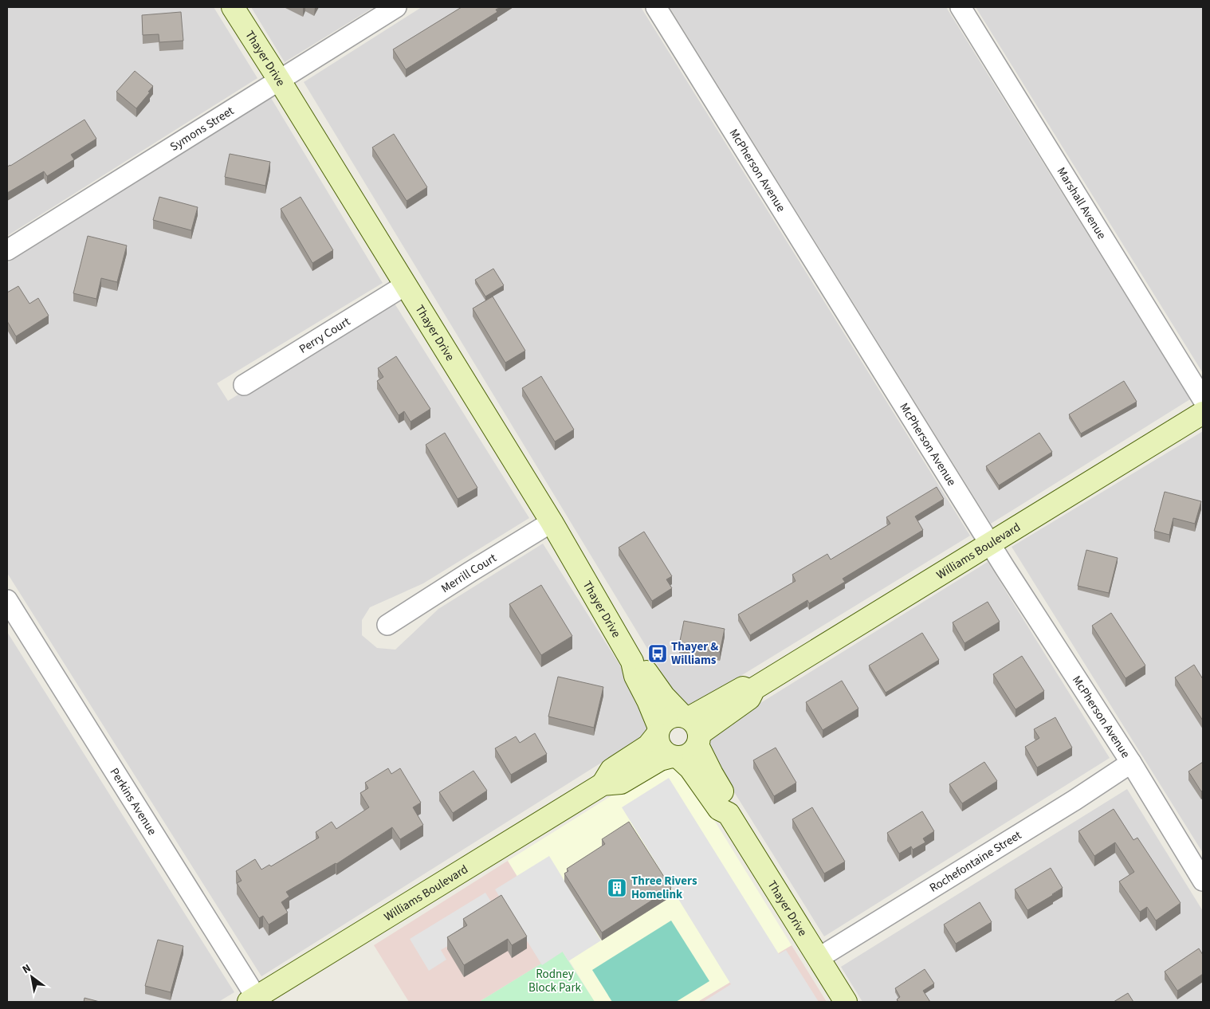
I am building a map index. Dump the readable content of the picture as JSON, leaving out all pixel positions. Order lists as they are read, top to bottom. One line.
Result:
{"streets":{"street":["Thayer Drive","Symons Street","McPherson Avenue","Marshall Avenue","Perry Court","Williams Boulevard","Merrill Court","Perkins Avenue","Rochefontaine Street"]},"crossings":[["Thayer Drive","Symons Street"],["Thayer Drive","Perry Court"],["Thayer Drive","Williams Boulevard"],["Thayer Drive","Merrill Court"],["Thayer Drive","Rochefontaine Street"],["McPherson Avenue","Williams Boulevard"],["McPherson Avenue","Rochefontaine Street"],["Williams Boulevard","Perkins Avenue"]],"parks":["Rodney Block Park"],"places":{"bus stop":["Thayer & Williams"],"building":["Three Rivers Homelink"]},"north":"top left"}
